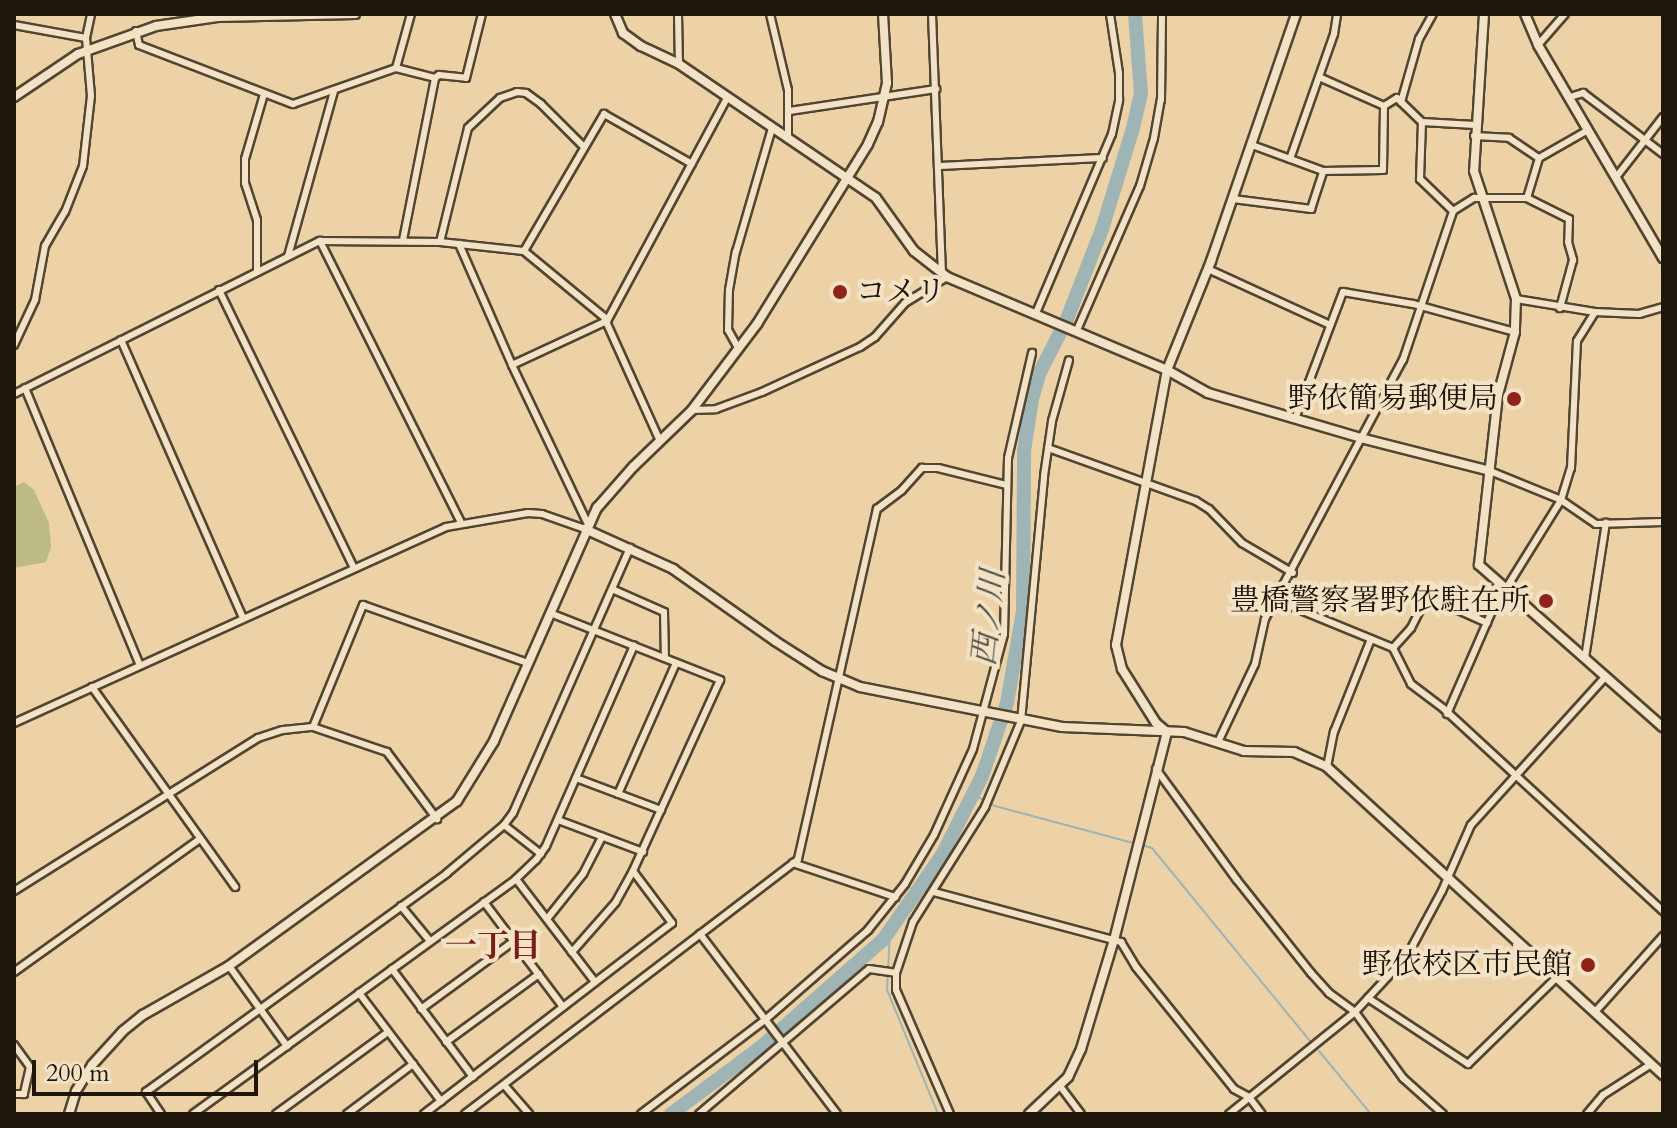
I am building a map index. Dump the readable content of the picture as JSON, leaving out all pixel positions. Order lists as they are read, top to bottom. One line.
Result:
{"districts":["一丁目"],"water":["西ノ川"],"places":["コメリ","野依簡易郵便局","豊橋警察署野依駐在所","野依校区市民館"],"scale_bar":"200 m"}
